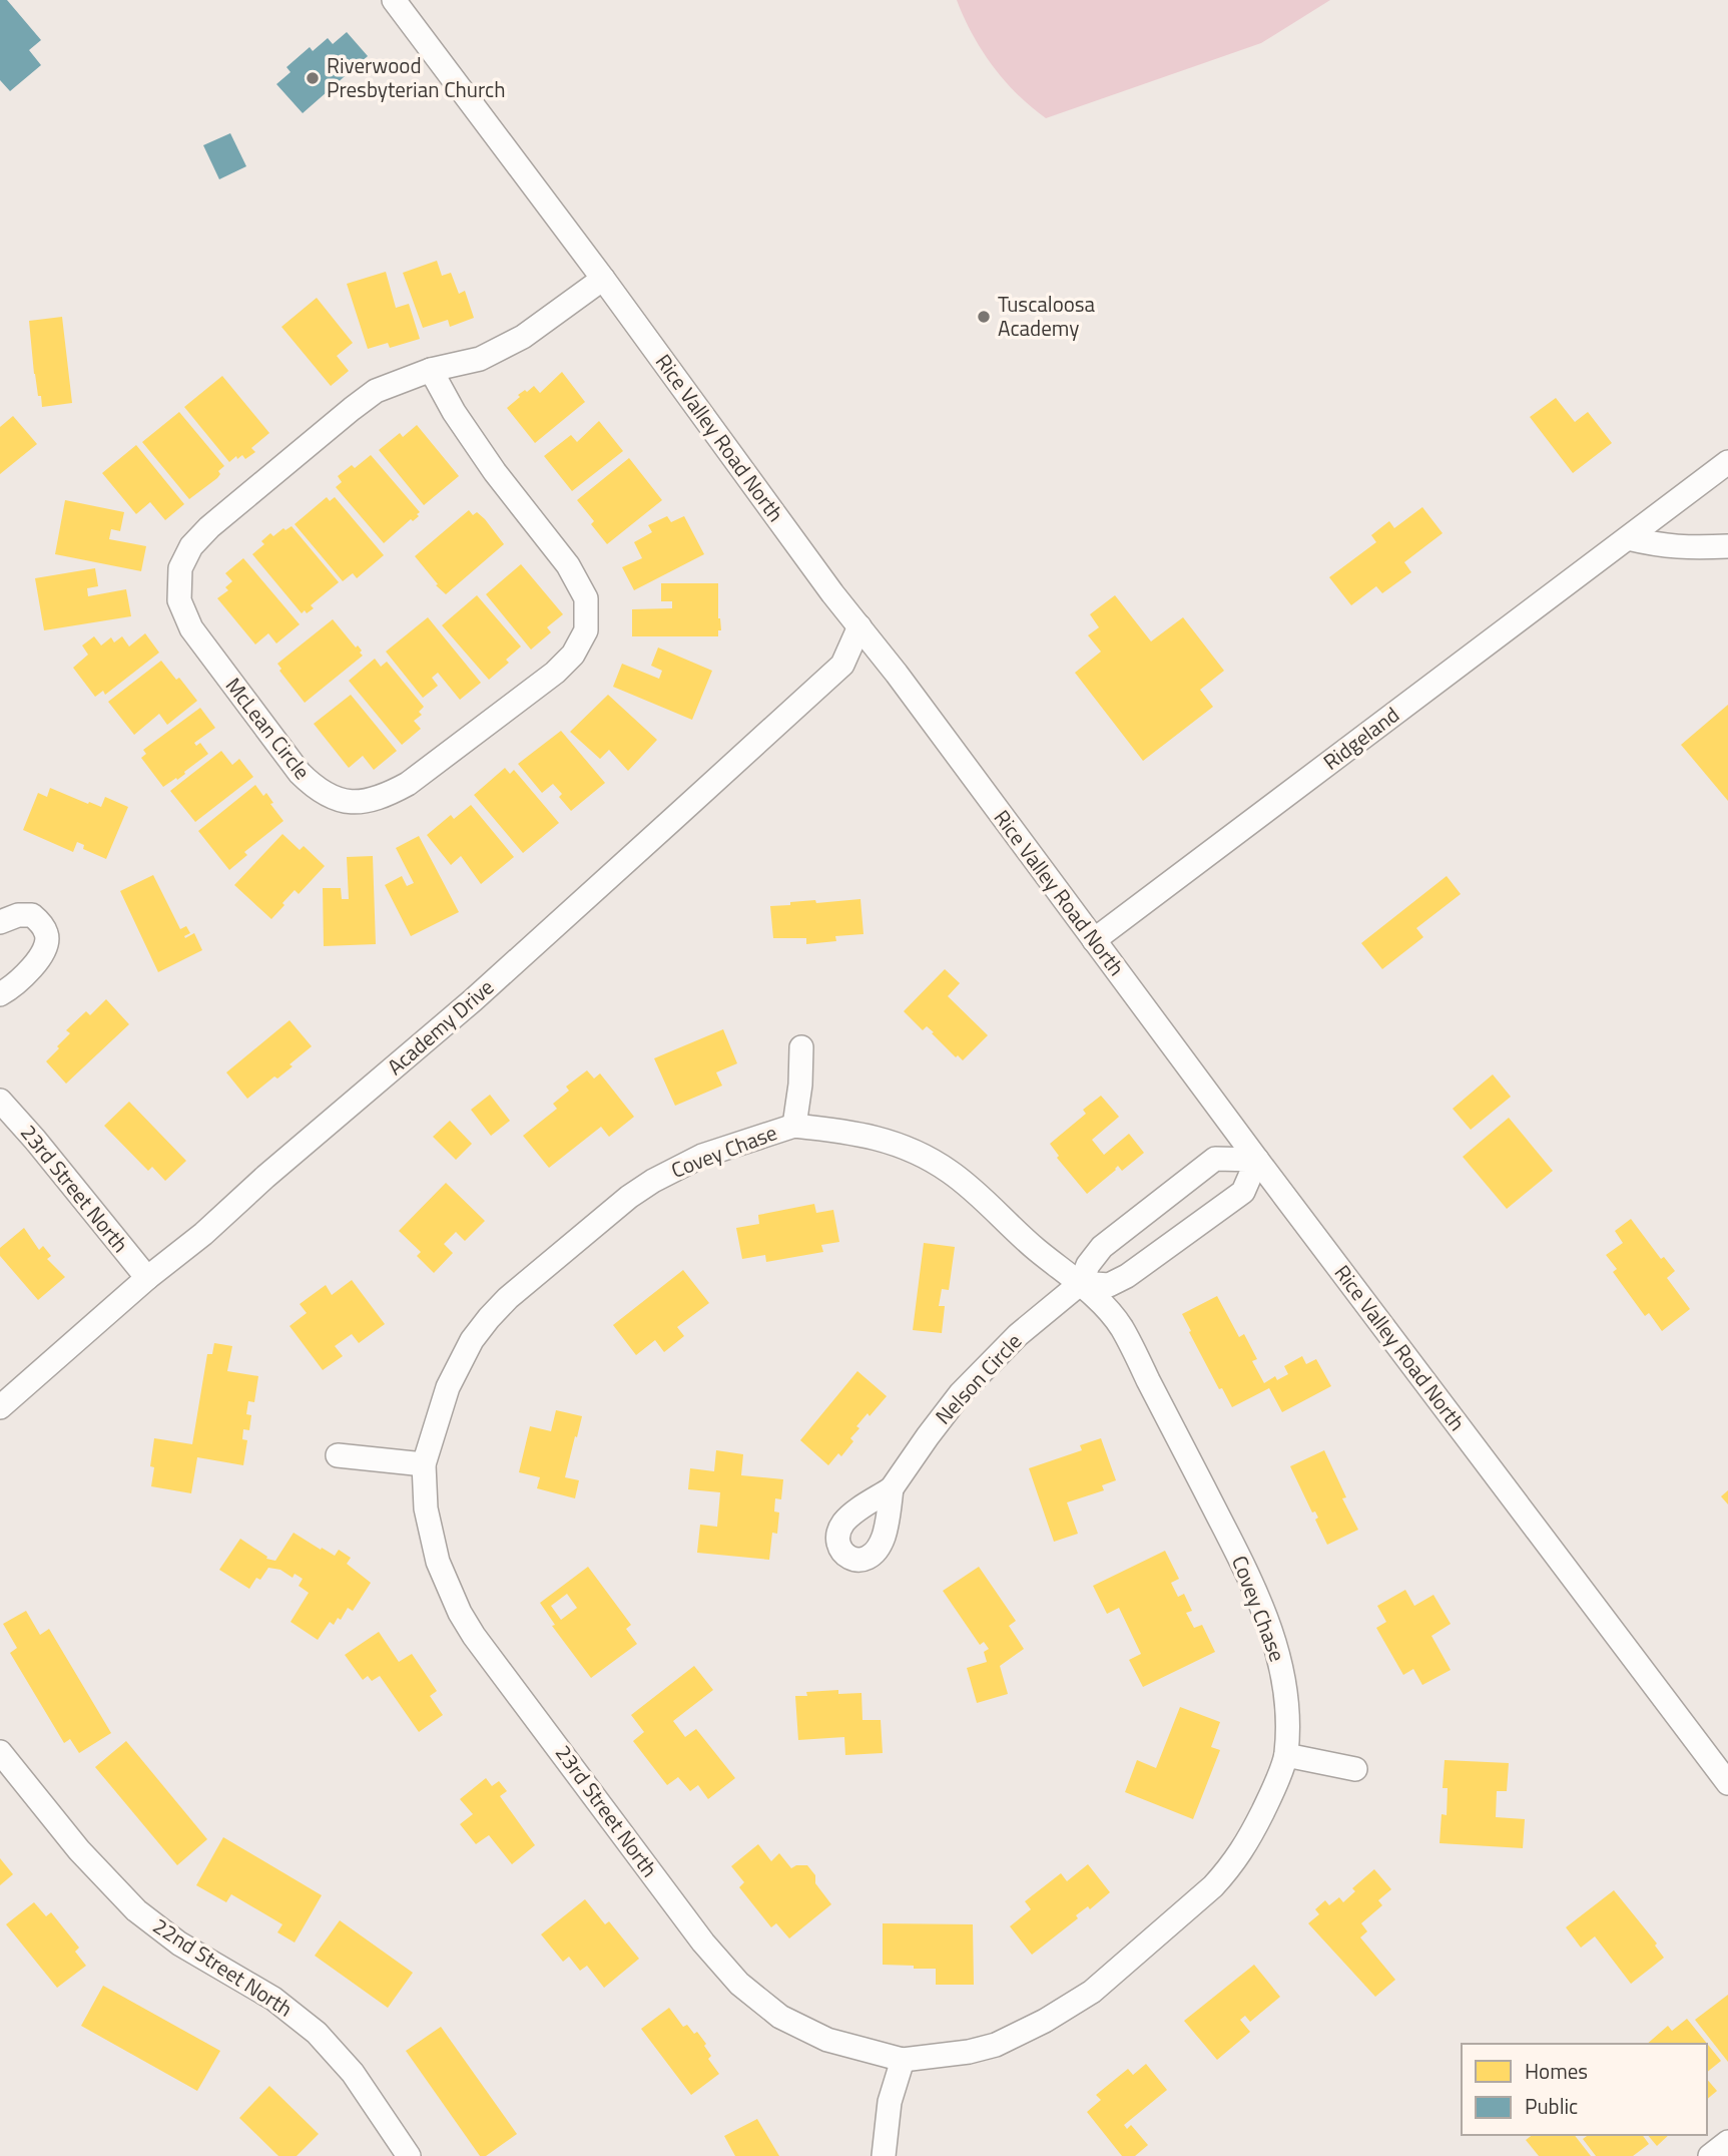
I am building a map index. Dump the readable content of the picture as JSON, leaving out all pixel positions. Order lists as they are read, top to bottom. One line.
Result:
{"streets":{"street":["Rice Valley Road North","McLean Circle","Ridgeland","Academy Drive","Covey Chase","23rd Street North","Nelson Circle","22nd Street North"]},"crossings":[["Rice Valley Road North","McLean Circle"],["Rice Valley Road North","Ridgeland"],["Rice Valley Road North","Academy Drive"],["Academy Drive","23rd Street North"],["Covey Chase","23rd Street North"],["Covey Chase","Nelson Circle"]],"places":["Riverwood Presbyterian Church","Tuscaloosa Academy"],"legend":["Homes","Public"]}
